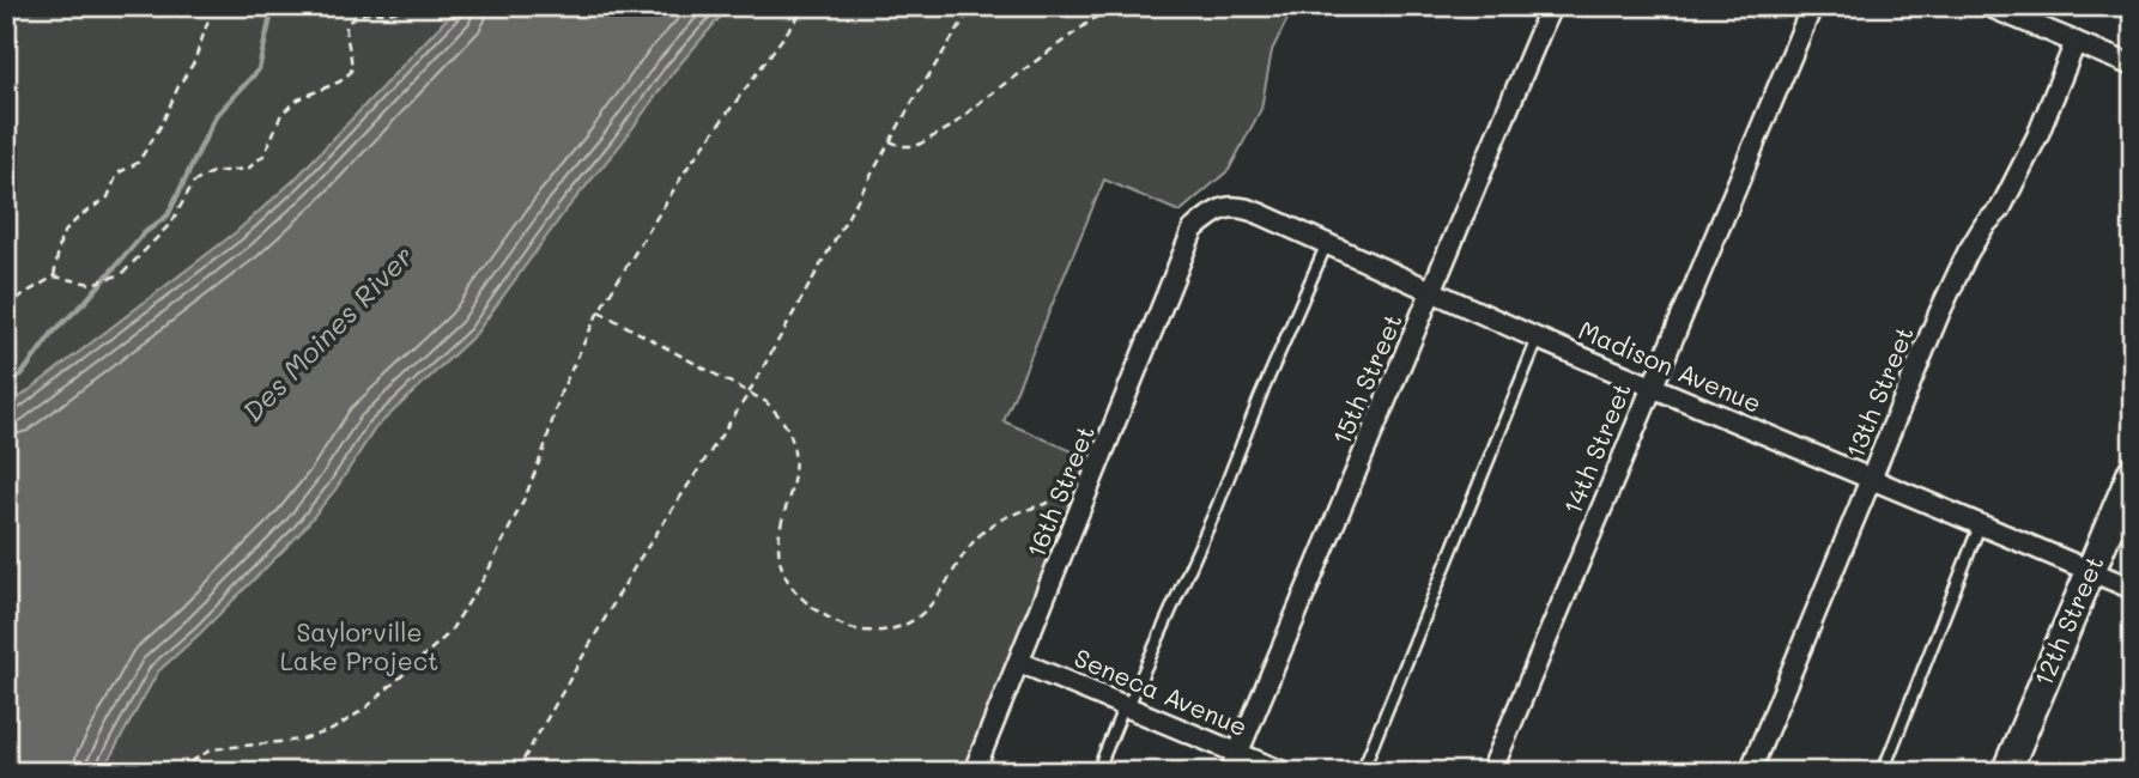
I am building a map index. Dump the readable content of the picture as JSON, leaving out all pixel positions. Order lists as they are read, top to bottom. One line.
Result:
{"streets":{"main road":["12th Street"],"street":["Madison Avenue","15th Street","13th Street","14th Street","16th Street","Seneca Avenue"]},"crossings":[["Madison Avenue","15th Street"],["Madison Avenue","13th Street"],["Madison Avenue","14th Street"],["Madison Avenue","16th Street"],["Madison Avenue","12th Street"],["15th Street","Seneca Avenue"],["16th Street","Seneca Avenue"]],"water":["Des Moines River"],"parks":["Saylorville Lake Project"]}
